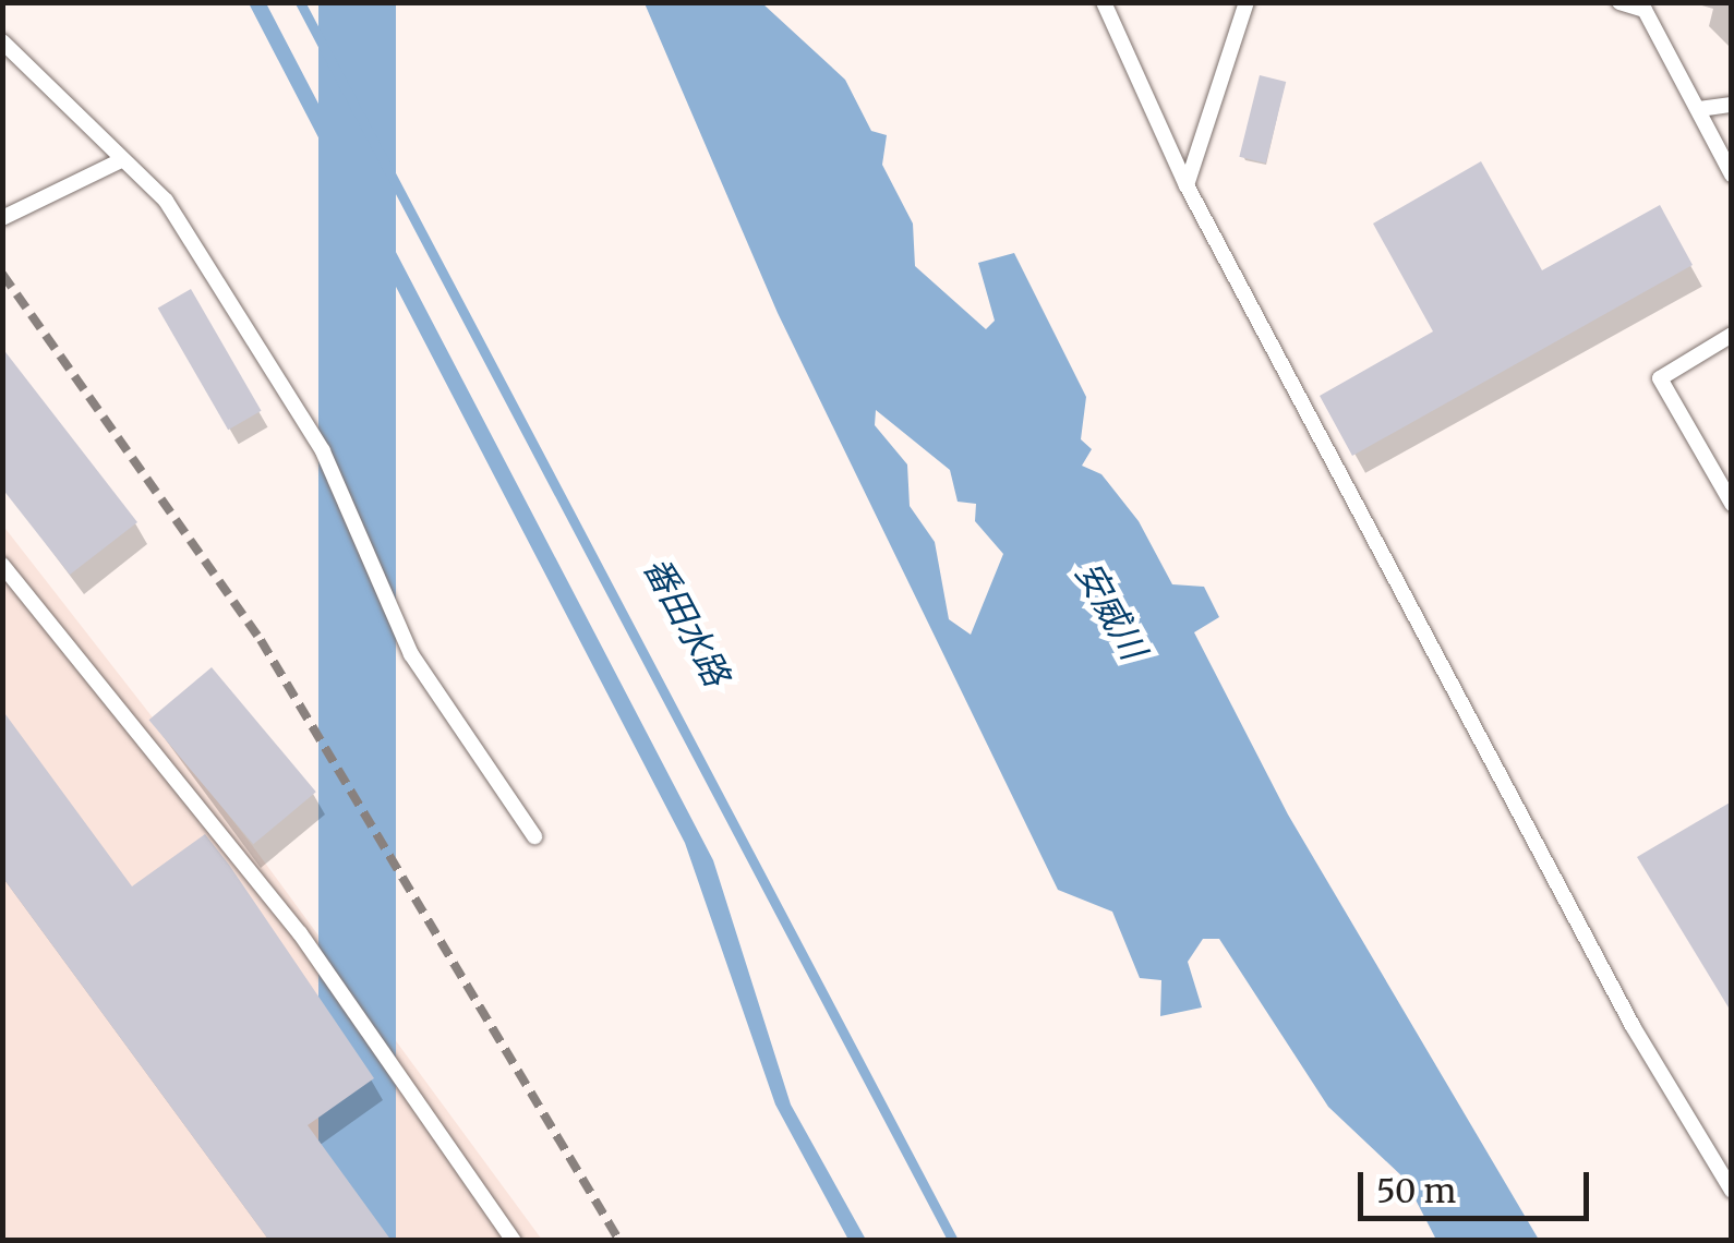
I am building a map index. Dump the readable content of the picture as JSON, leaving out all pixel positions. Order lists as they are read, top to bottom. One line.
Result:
{"water":["安威川","番田水路"],"scale_bar":"50 m"}
